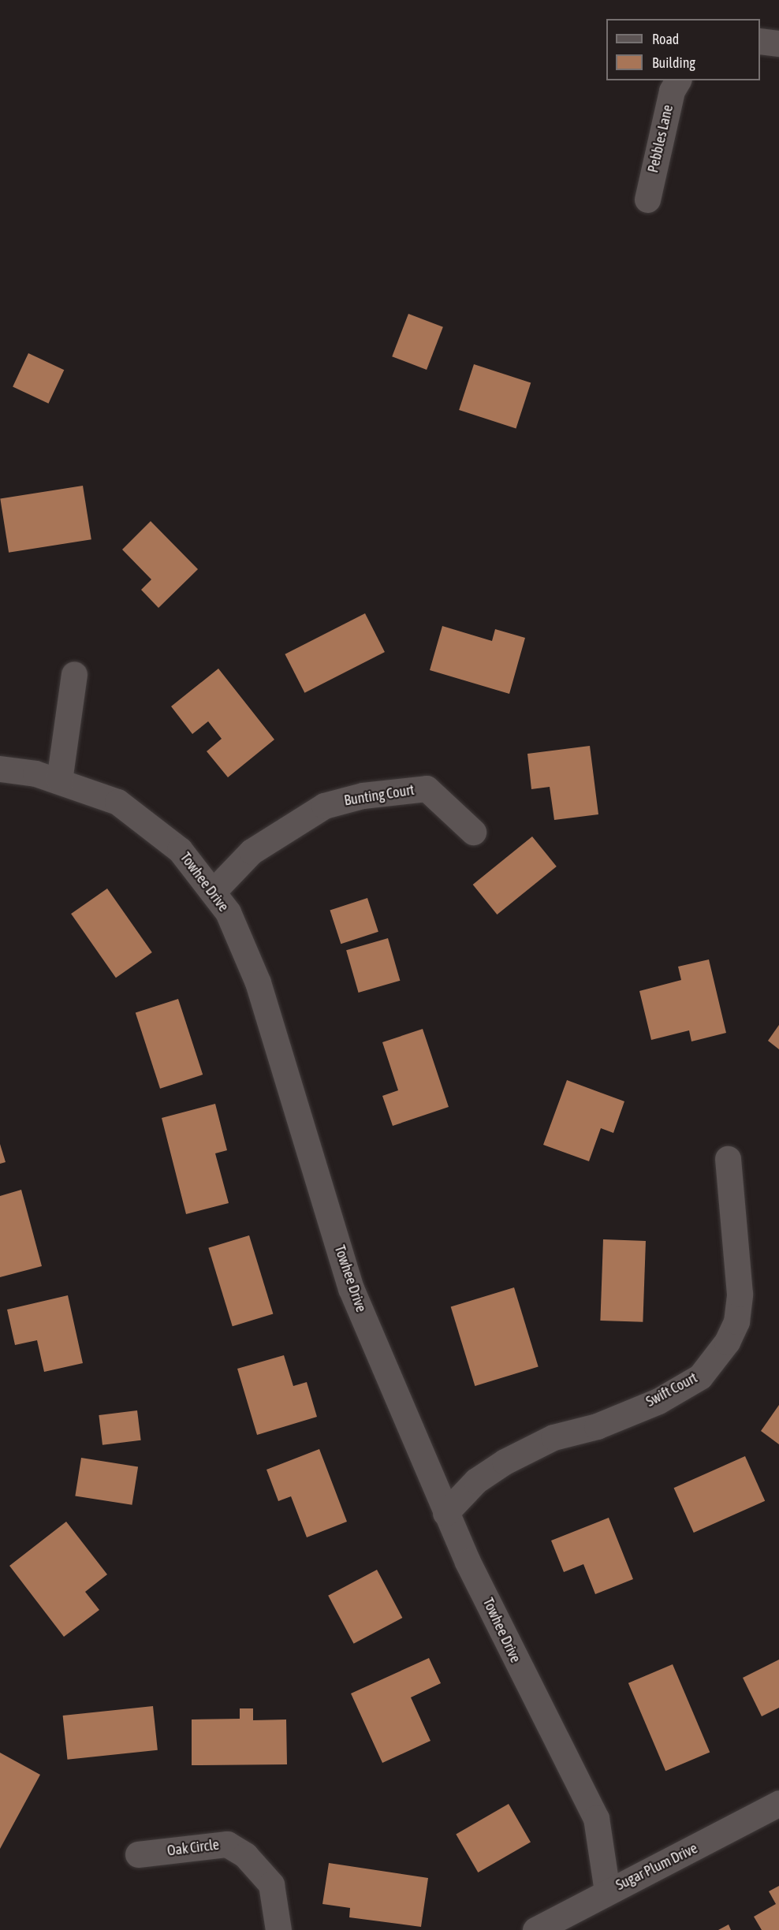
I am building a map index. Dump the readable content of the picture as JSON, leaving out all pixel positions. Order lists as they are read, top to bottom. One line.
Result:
{"streets":{"street":["Pebbles Lane","Bunting Court","Towhee Drive","Swift Court","Oak Circle","Sugar Plum Drive"]},"crossings":[["Bunting Court","Towhee Drive"],["Towhee Drive","Swift Court"],["Towhee Drive","Sugar Plum Drive"]],"legend":["Road","Building"]}
